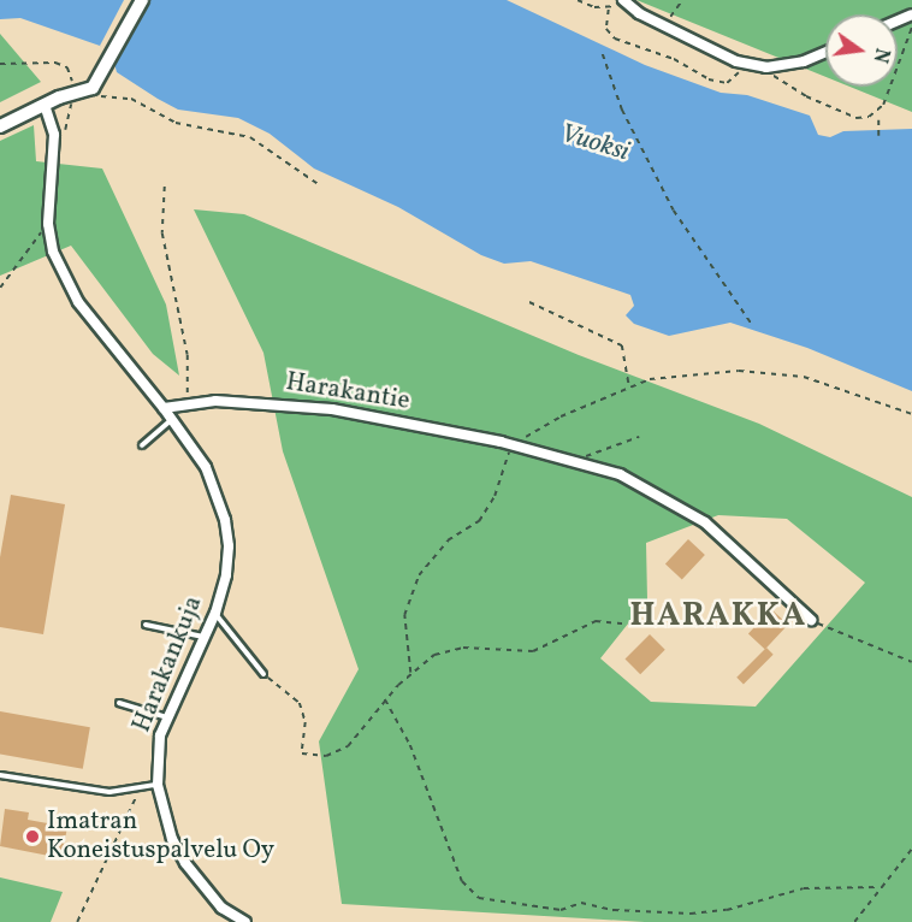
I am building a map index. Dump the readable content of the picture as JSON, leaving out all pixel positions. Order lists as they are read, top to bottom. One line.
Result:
{"streets":{"street":["Harakantie","Harakankuja"]},"crossings":[["Harakantie","Harakankuja"]],"districts":["HARAKKA"],"water":["Vuoksi"],"places":["Imatran Koneistuspalvelu Oy"],"north":"right"}
